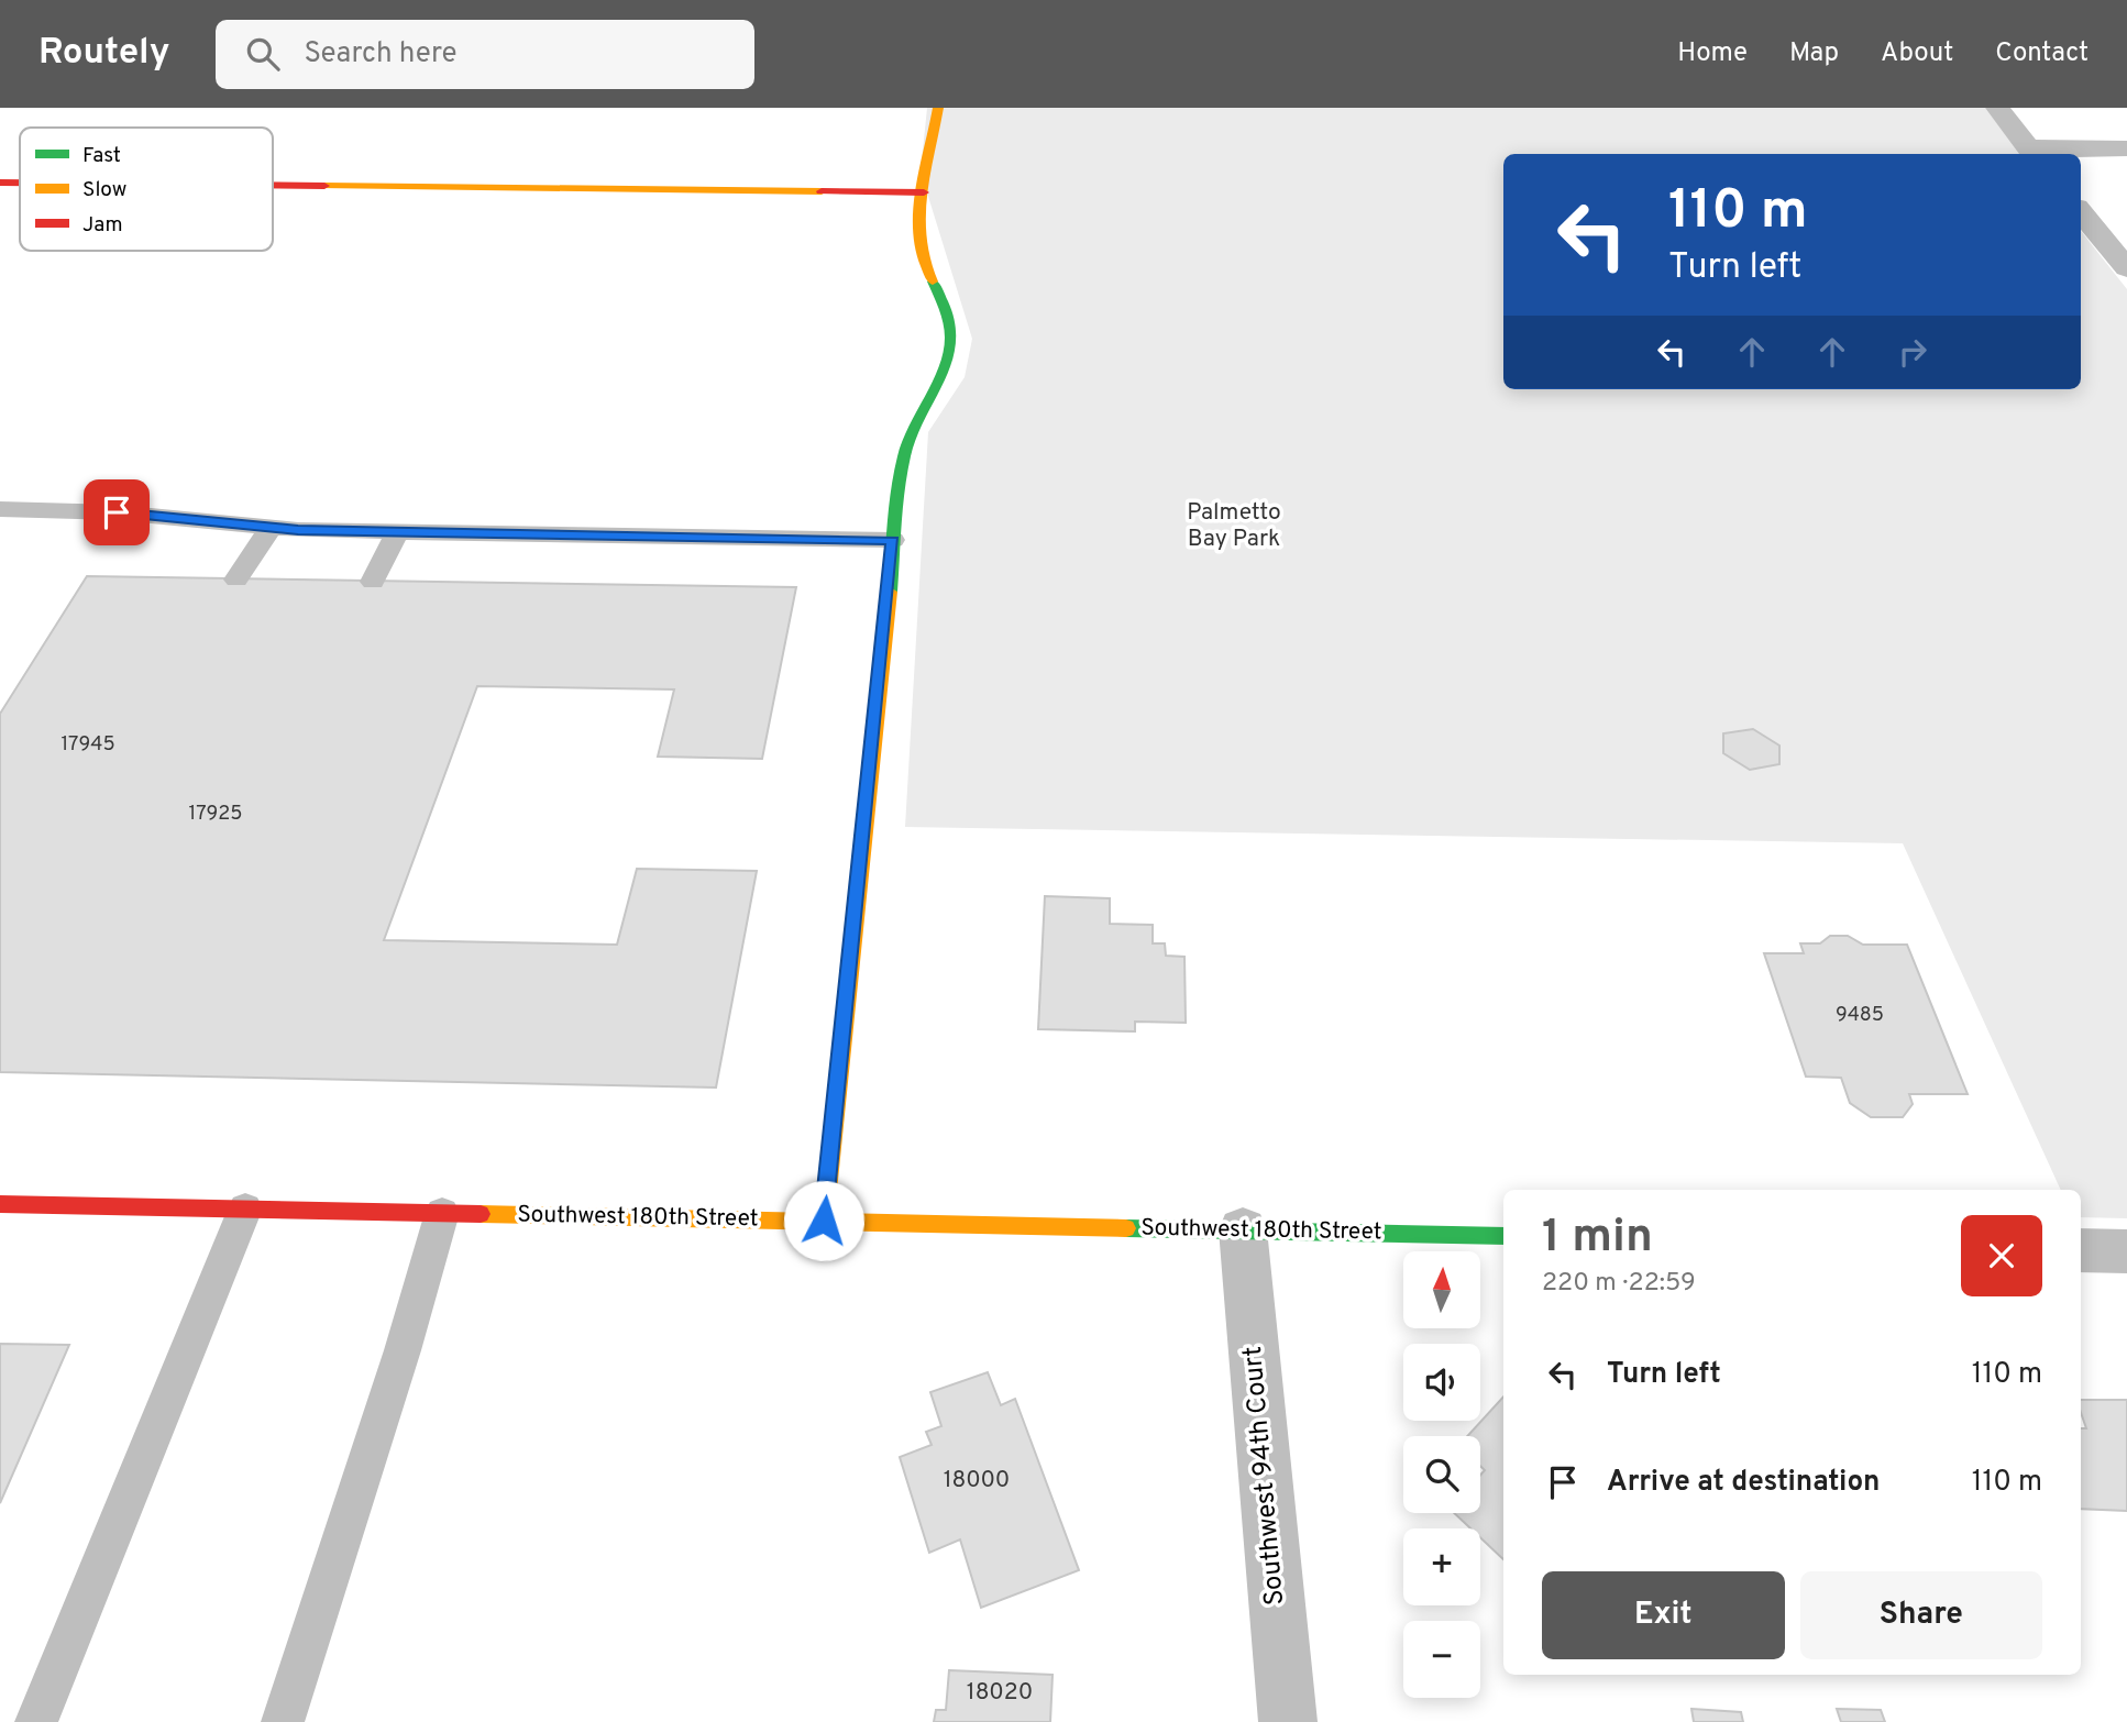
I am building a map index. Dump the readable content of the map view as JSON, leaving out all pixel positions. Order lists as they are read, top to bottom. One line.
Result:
{"streets":{"street":["Southwest 180th Street","Southwest 94th Court"]},"crossings":[["Southwest 180th Street","Southwest 94th Court"]],"parks":["Palmetto Bay Park"],"house_numbers":["17945","17925","9485","18000","18020"],"legend":["Fast","Slow","Jam"],"north":"top","page":{"header":"Routely","search":"Search here","nav":["Home","Map","About","Contact"],"turn":["110 m","Turn left"],"heading":["1 min","220 m · 22:59"],"map_buttons":["+","−"],"list":[{"name":"Turn left","value":"110 m"},{"name":"Arrive at destination","value":"110 m"}],"buttons":["Exit","Share"]}}
